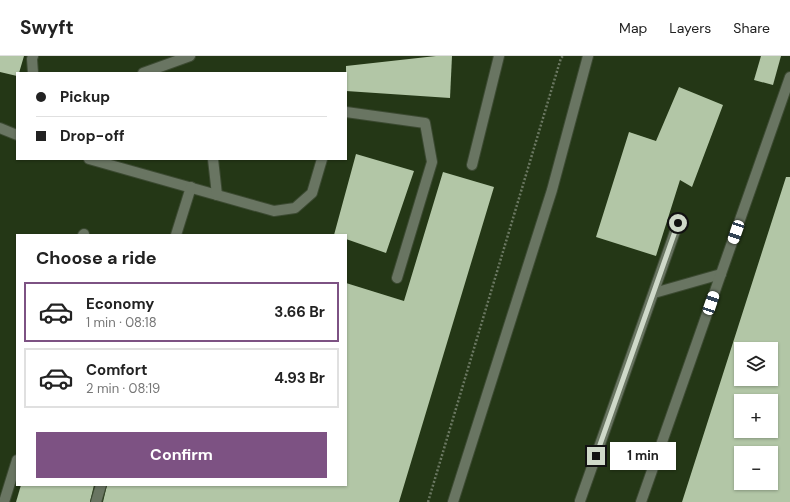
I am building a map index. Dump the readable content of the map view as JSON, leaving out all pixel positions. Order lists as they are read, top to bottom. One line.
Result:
{"page":{"header":"Swyft","nav":["Map","Layers","Share"],"banner":["Pickup","Drop-off"],"heading":"Choose a ride","list":[{"name":"Economy","note":"1 min · 08:18","value":"3.66 Br"},{"name":"Comfort","note":"2 min · 08:19","value":"4.93 Br"}],"map_buttons":["+","−"],"buttons":"Confirm","bubble":"1 min"}}
